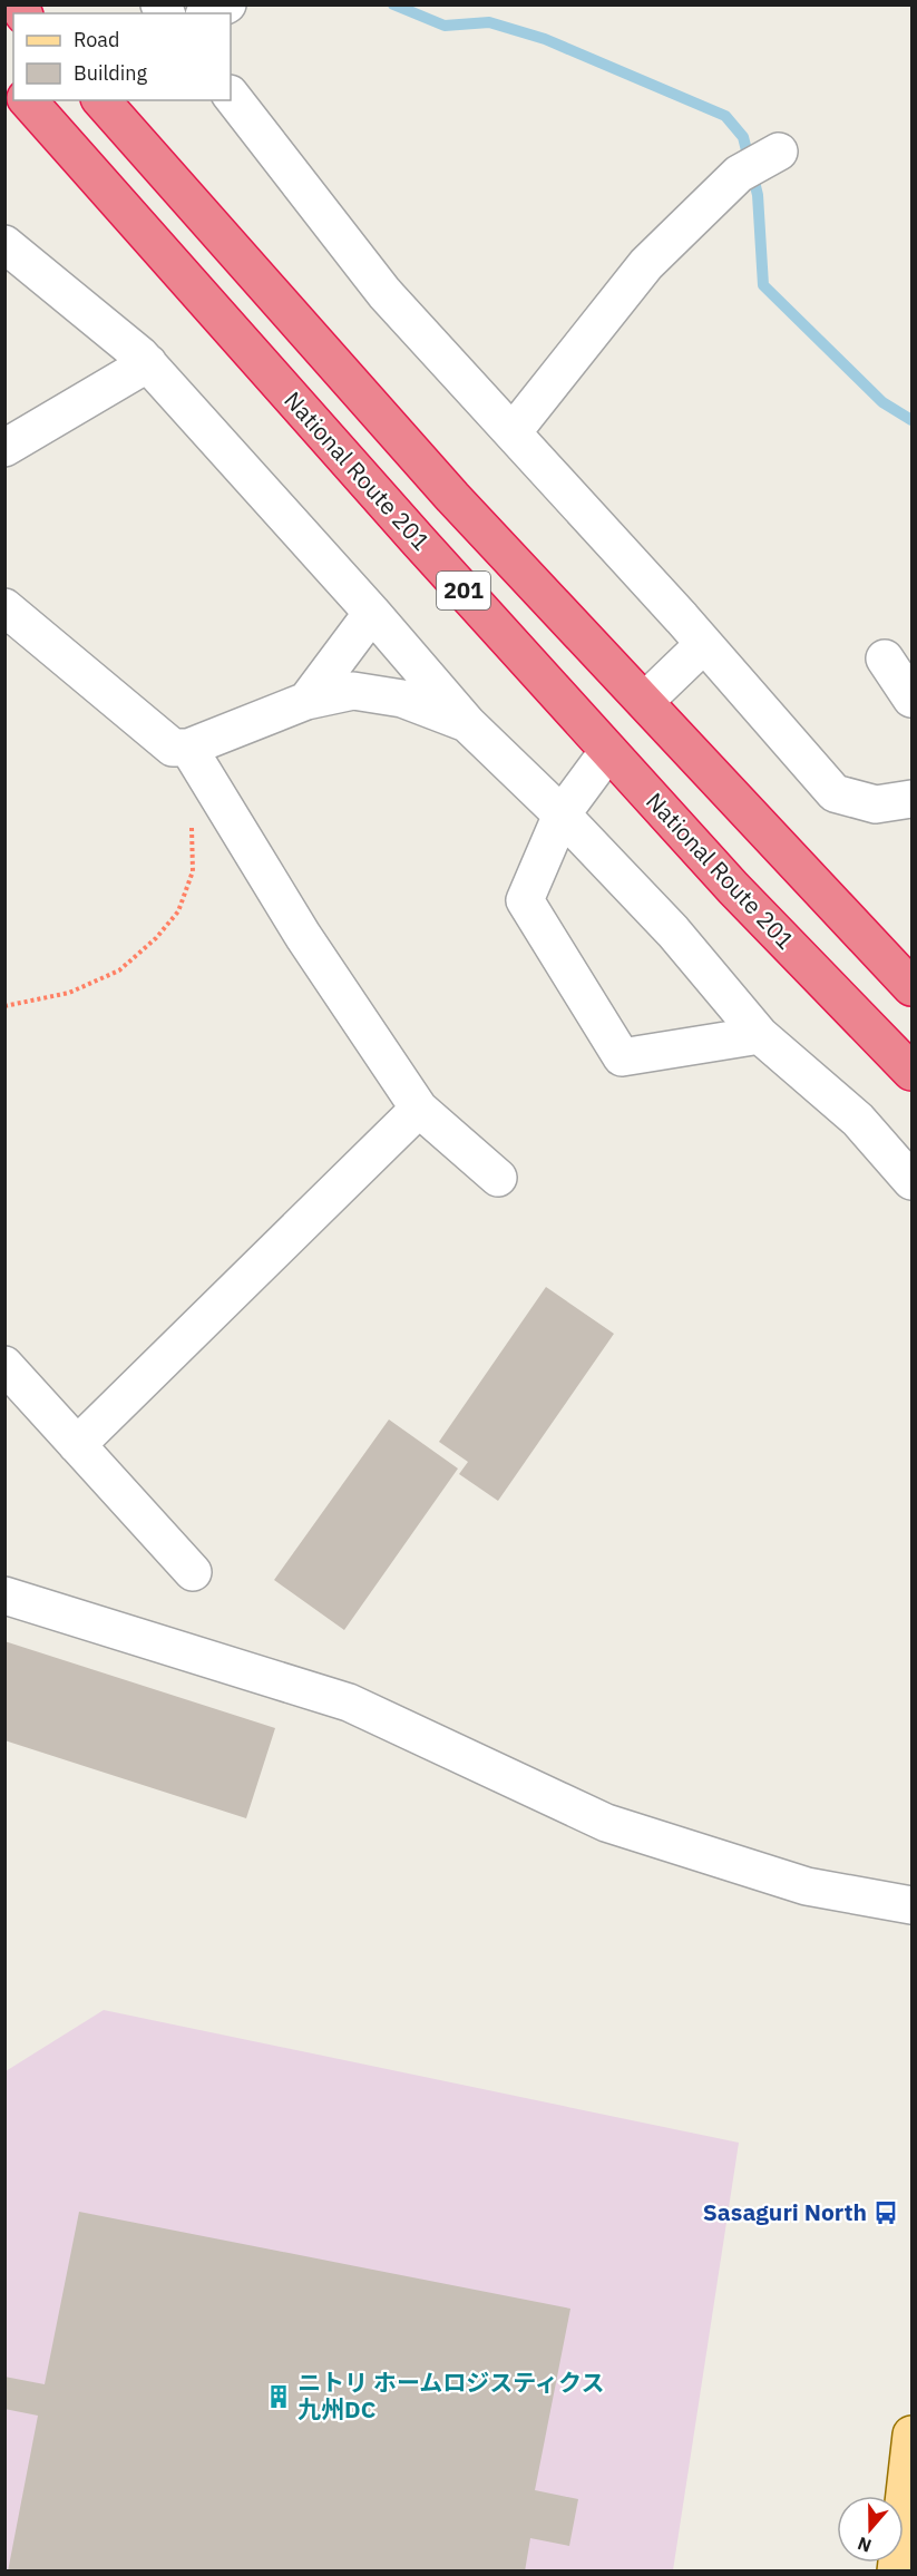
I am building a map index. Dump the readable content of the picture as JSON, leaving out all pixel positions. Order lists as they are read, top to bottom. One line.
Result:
{"streets":{"highway":["National Route 201","201"]},"places":{"bus stop":["Sasaguri North"],"building":["ニトリ ホームロジスティクス 九州DC"]},"legend":["Road","Building"],"north":"bottom"}
